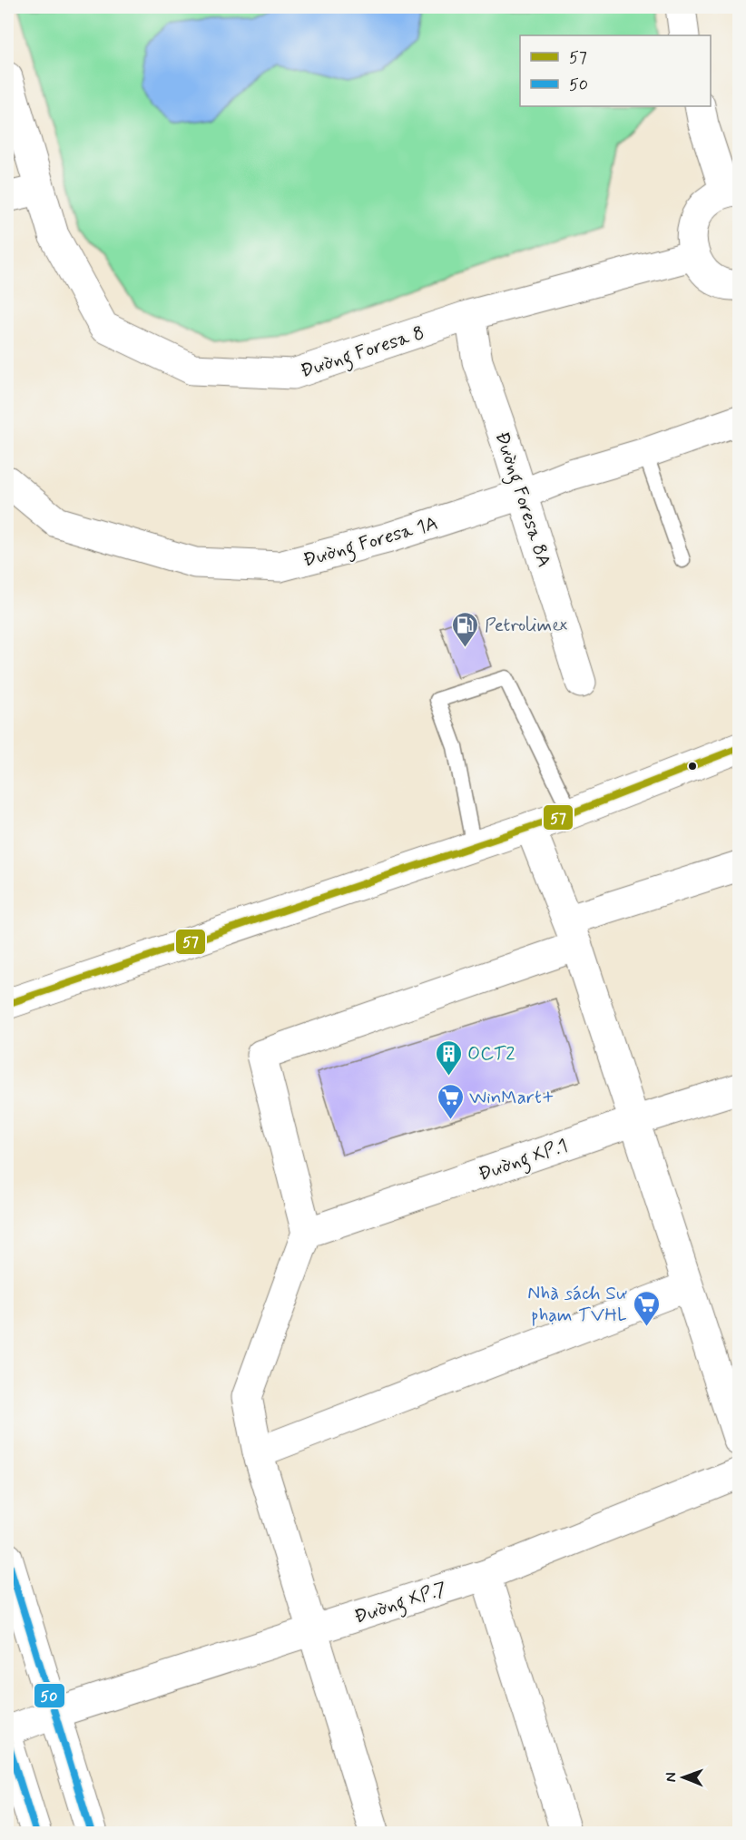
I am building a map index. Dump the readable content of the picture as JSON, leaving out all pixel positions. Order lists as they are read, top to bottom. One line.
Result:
{"streets":{"street":["Đường Foresa 8","Đường Foresa 8A","Đường Foresa 1A","Đường XP.1","Đường XP.7"]},"crossings":[["Đường Foresa 8","Đường Foresa 8A"],["Đường Foresa 8A","Đường Foresa 1A"]],"places":{"fuel station":["Petrolimex"],"building":["OCT2"],"supermarket":["WinMart+","Nhà sách Sư phạm TVHL"]},"lines":["transit line 57","transit line 50"],"legend":["57","50"],"north":"left"}
